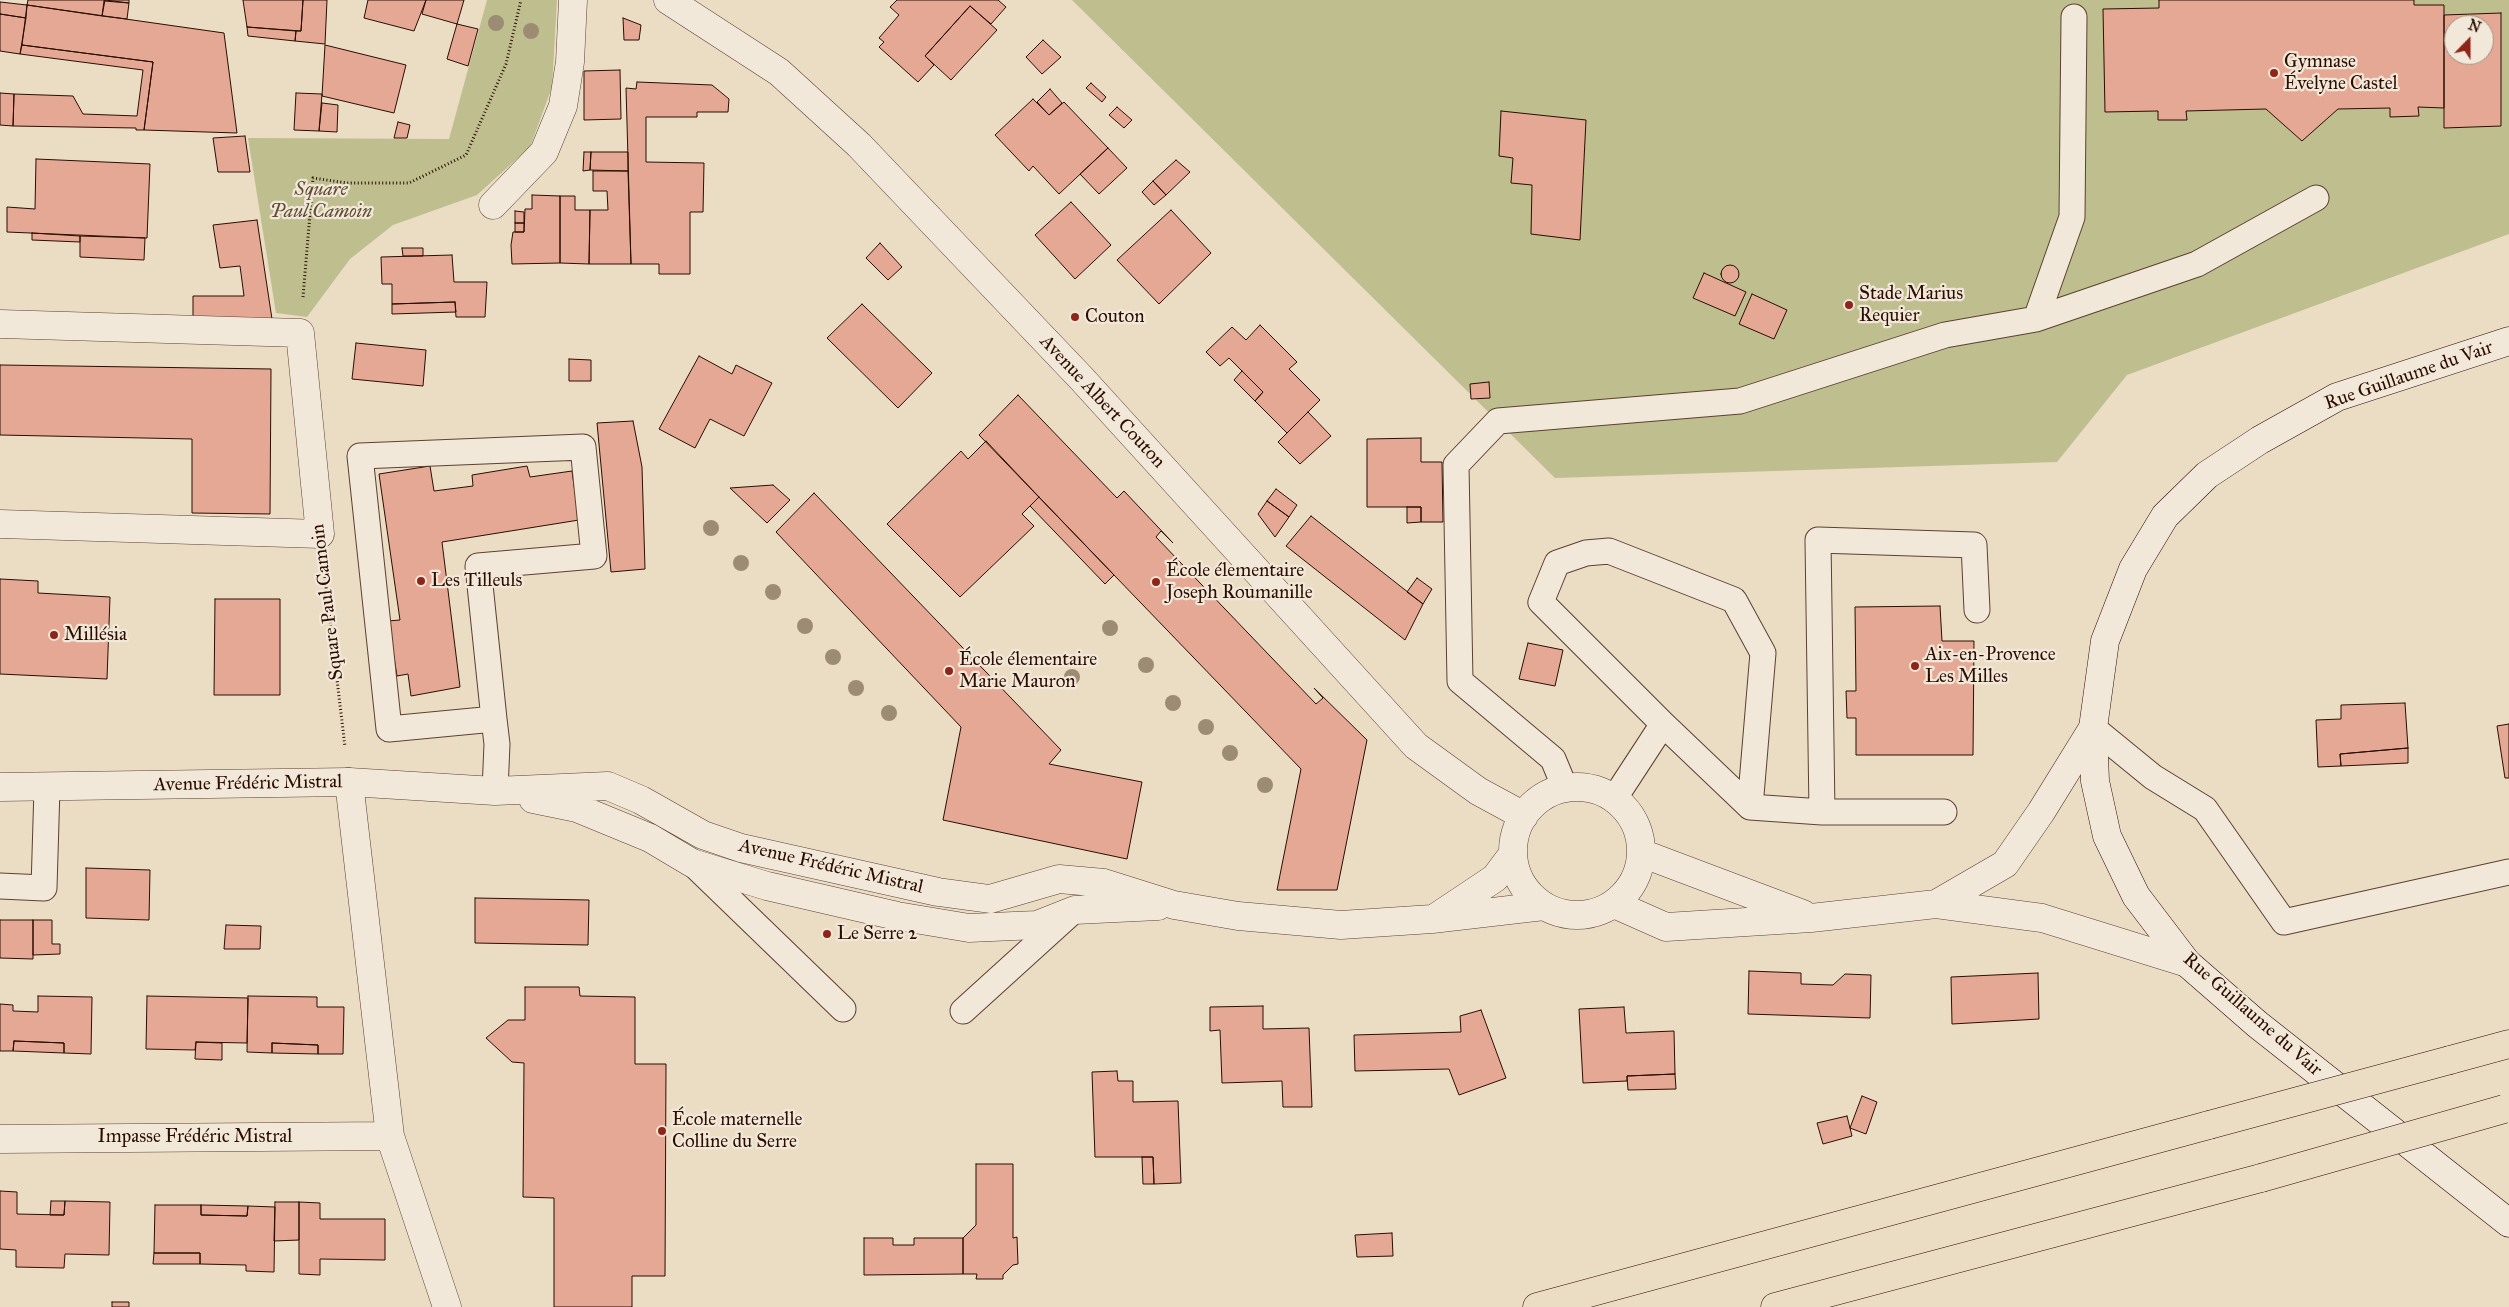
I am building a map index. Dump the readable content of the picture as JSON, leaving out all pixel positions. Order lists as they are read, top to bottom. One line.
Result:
{"streets":{"street":["Rue Guillaume du Vair","Avenue Albert Couton","Square Paul Camoin","Avenue Frédéric Mistral","Impasse Frédéric Mistral"]},"crossings":[["Avenue Albert Couton","Avenue Frédéric Mistral"],["Square Paul Camoin","Avenue Frédéric Mistral"]],"parks":["Square Paul Camoin"],"places":["Gymnase Évelyne Castel","Stade Marius Requier","Couton","Les Tilleuls","École élementaire Joseph Roumanille","Millésia","Aix-en-Provence Les Milles","École élementaire Marie Mauron","Le Serre 2","École maternelle Colline du Serre"],"north":"top"}
